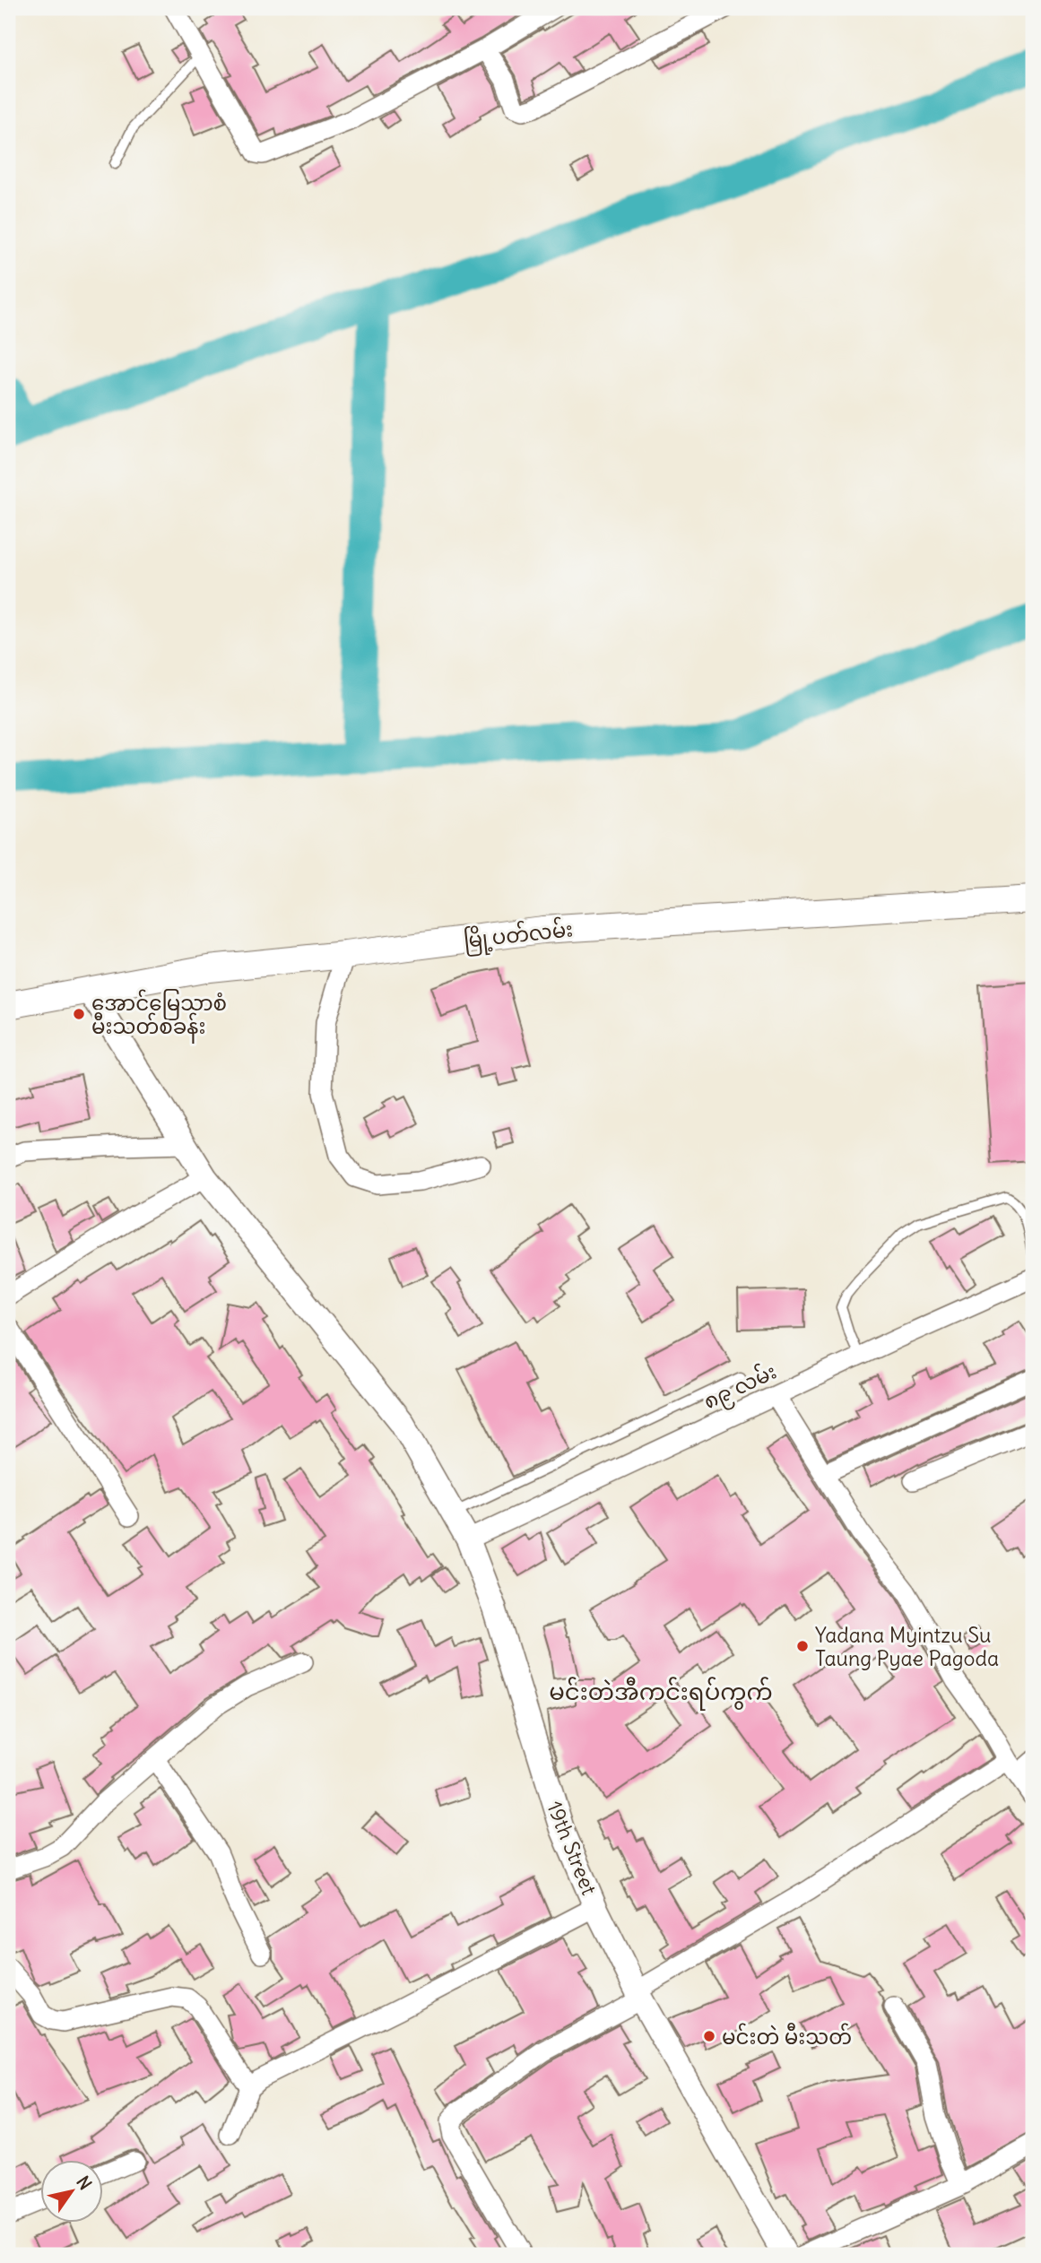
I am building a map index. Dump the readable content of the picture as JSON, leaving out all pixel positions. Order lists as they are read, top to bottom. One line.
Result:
{"streets":{"main road":["မြို့ပတ်လမ်း"],"street":["၈၉ လမ်း","19th Street"]},"crossings":[["မြို့ပတ်လမ်း","19th Street"],["၈၉ လမ်း","19th Street"]],"districts":["မင်းတဲအီကင်းရပ်ကွက်"],"places":["အောင်မြေသာစံ မီးသတ်စခန်း","Yadana Myintzu Su Taung Pyae Pagoda","မင်းတဲ မီးသတ်"],"north":"top right"}
